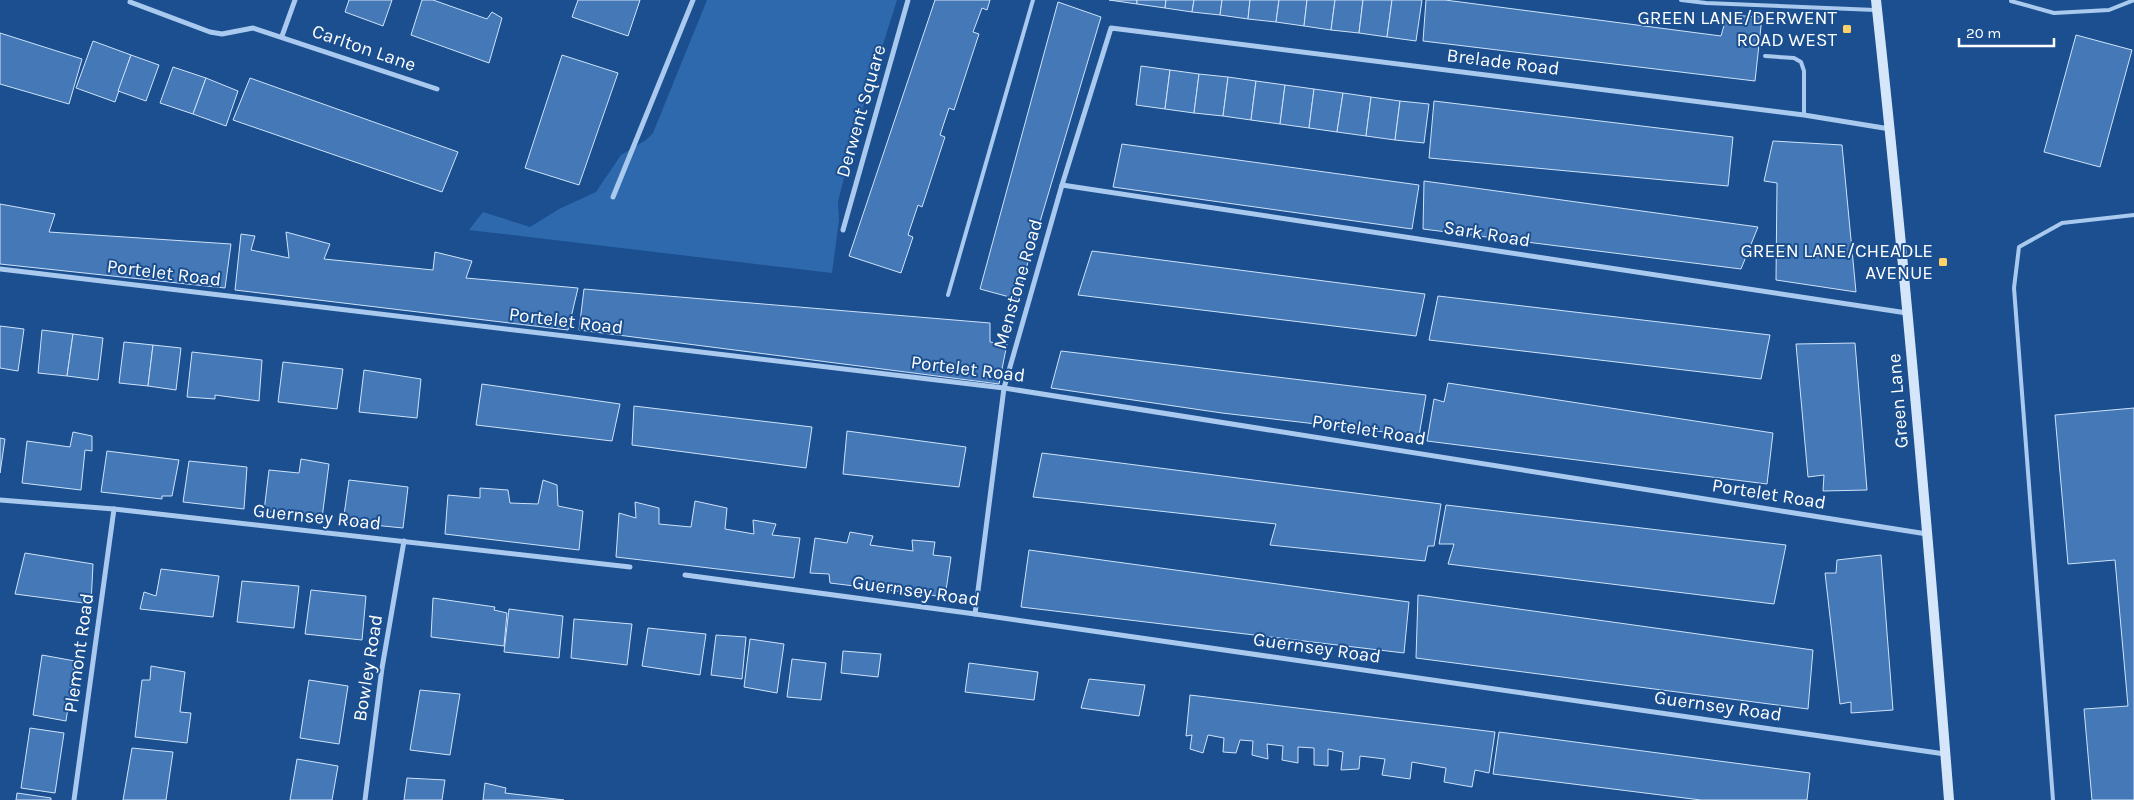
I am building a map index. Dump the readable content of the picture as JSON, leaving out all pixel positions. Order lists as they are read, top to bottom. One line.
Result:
{"streets":{"main road":["Green Lane"],"street":["Carlton Lane","Brelade Road","Derwent Square","Sark Road","Portelet Road","Menstone Road","Guernsey Road","Plemont Road","Bowley Road"]},"crossings":[["Brelade Road","Menstone Road"],["Brelade Road","Green Lane"],["Sark Road","Menstone Road"],["Sark Road","Green Lane"],["Portelet Road","Menstone Road"],["Portelet Road","Green Lane"],["Menstone Road","Guernsey Road"],["Green Lane","Guernsey Road"],["Guernsey Road","Plemont Road"],["Guernsey Road","Bowley Road"]],"places":{"transit":["GREEN LANE/DERWENT ROAD WEST","GREEN LANE/CHEADLE AVENUE"]},"scale_bar":"20 m"}
